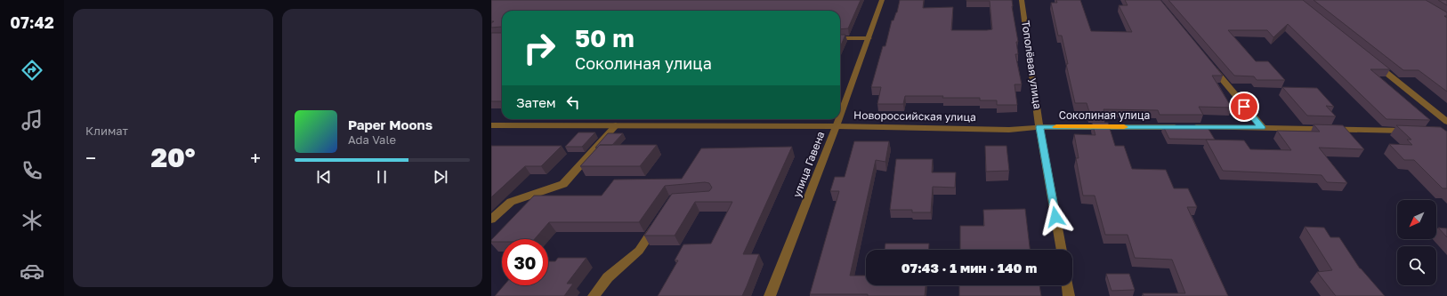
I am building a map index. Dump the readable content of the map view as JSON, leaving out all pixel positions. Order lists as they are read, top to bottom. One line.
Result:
{"streets":{"street":["Тополёвая улица","Соколиная улица","Новороссийская улица","улица Гавена"]},"crossings":[["Тополёвая улица","Соколиная улица"],["Тополёвая улица","Новороссийская улица"],["Соколиная улица","Новороссийская улица"],["Новороссийская улица","улица Гавена"]],"north":"bottom left","page":{"tabs":"07:42","tile":"Климат","turn":["50 m","Соколиная улица"],"then":"Затем","song":["Paper Moons","Ada Vale"],"heat":["−","20°","+"],"limit":"30","trip":"07:43 · 1 мин · 140 m"}}
